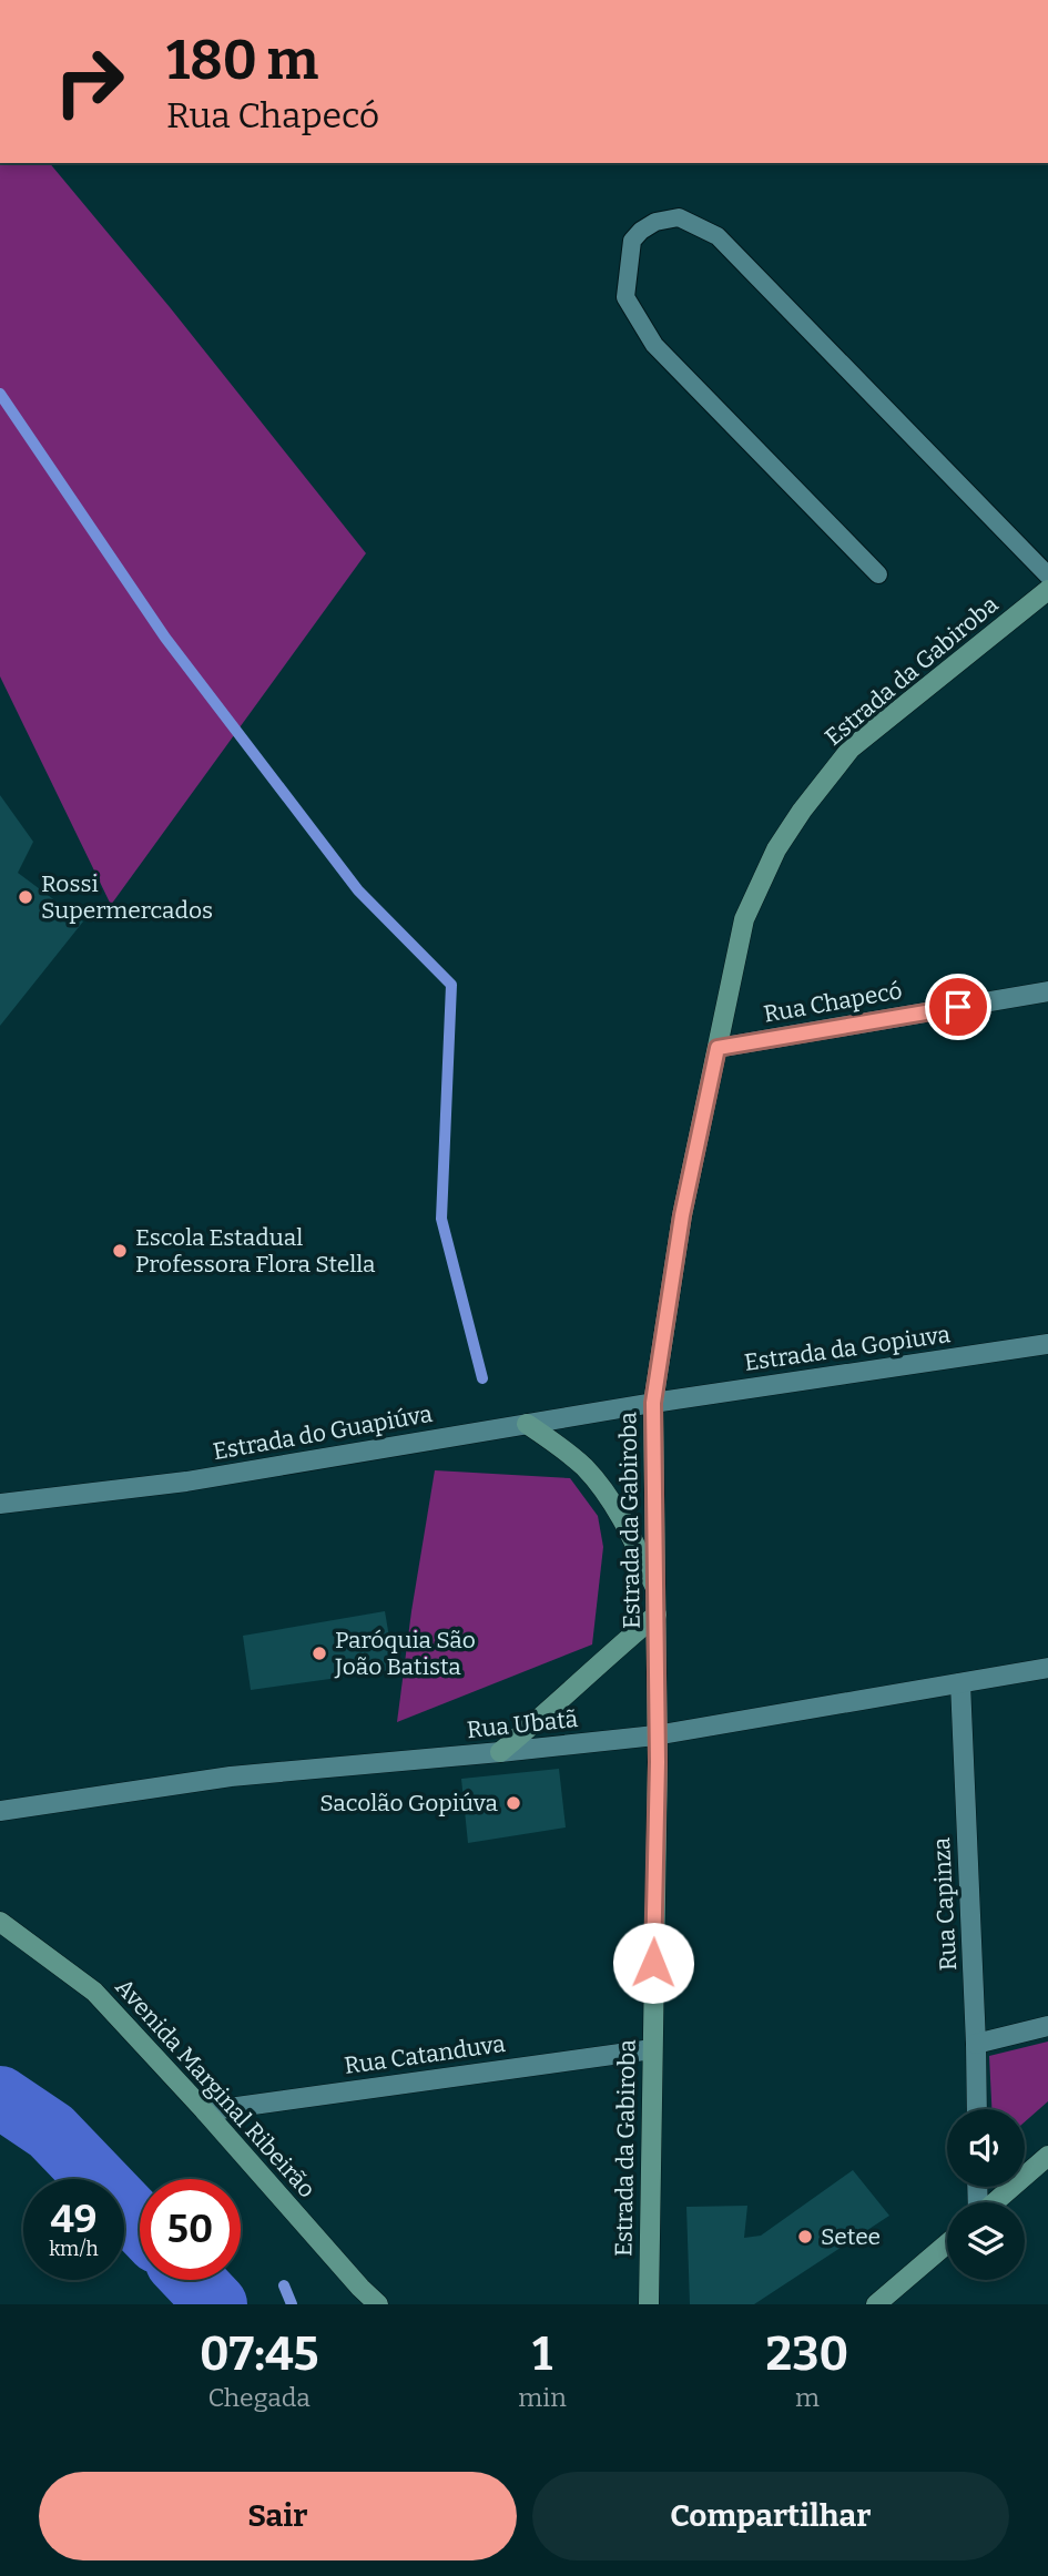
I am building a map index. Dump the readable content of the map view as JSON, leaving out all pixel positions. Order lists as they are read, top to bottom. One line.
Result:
{"streets":{"main road":["Estrada da Gabiroba","Avenida Marginal Ribeirão"],"street":["Rua Chapecó","Estrada da Gopiuva","Estrada do Guapiúva","Rua Ubatã","Rua Capinza","Rua Catanduva"]},"crossings":[["Estrada da Gabiroba","Rua Chapecó"],["Estrada da Gabiroba","Estrada da Gopiuva"],["Estrada da Gabiroba","Estrada do Guapiúva"],["Estrada da Gabiroba","Rua Ubatã"],["Estrada da Gabiroba","Rua Catanduva"],["Estrada da Gopiuva","Estrada do Guapiúva"],["Rua Ubatã","Rua Capinza"],["Rua Catanduva","Avenida Marginal Ribeirão"]],"places":["Rossi Supermercados","Escola Estadual Professora Flora Stella","Paróquia São João Batista","Sacolão Gopiúva","Setee"],"page":{"turn":["180 m","Rua Chapecó"],"speed":"49 km/h","limit":"50","eta":["07:45","Chegada","1","min","230","m"],"buttons":["Sair","Compartilhar"]}}
